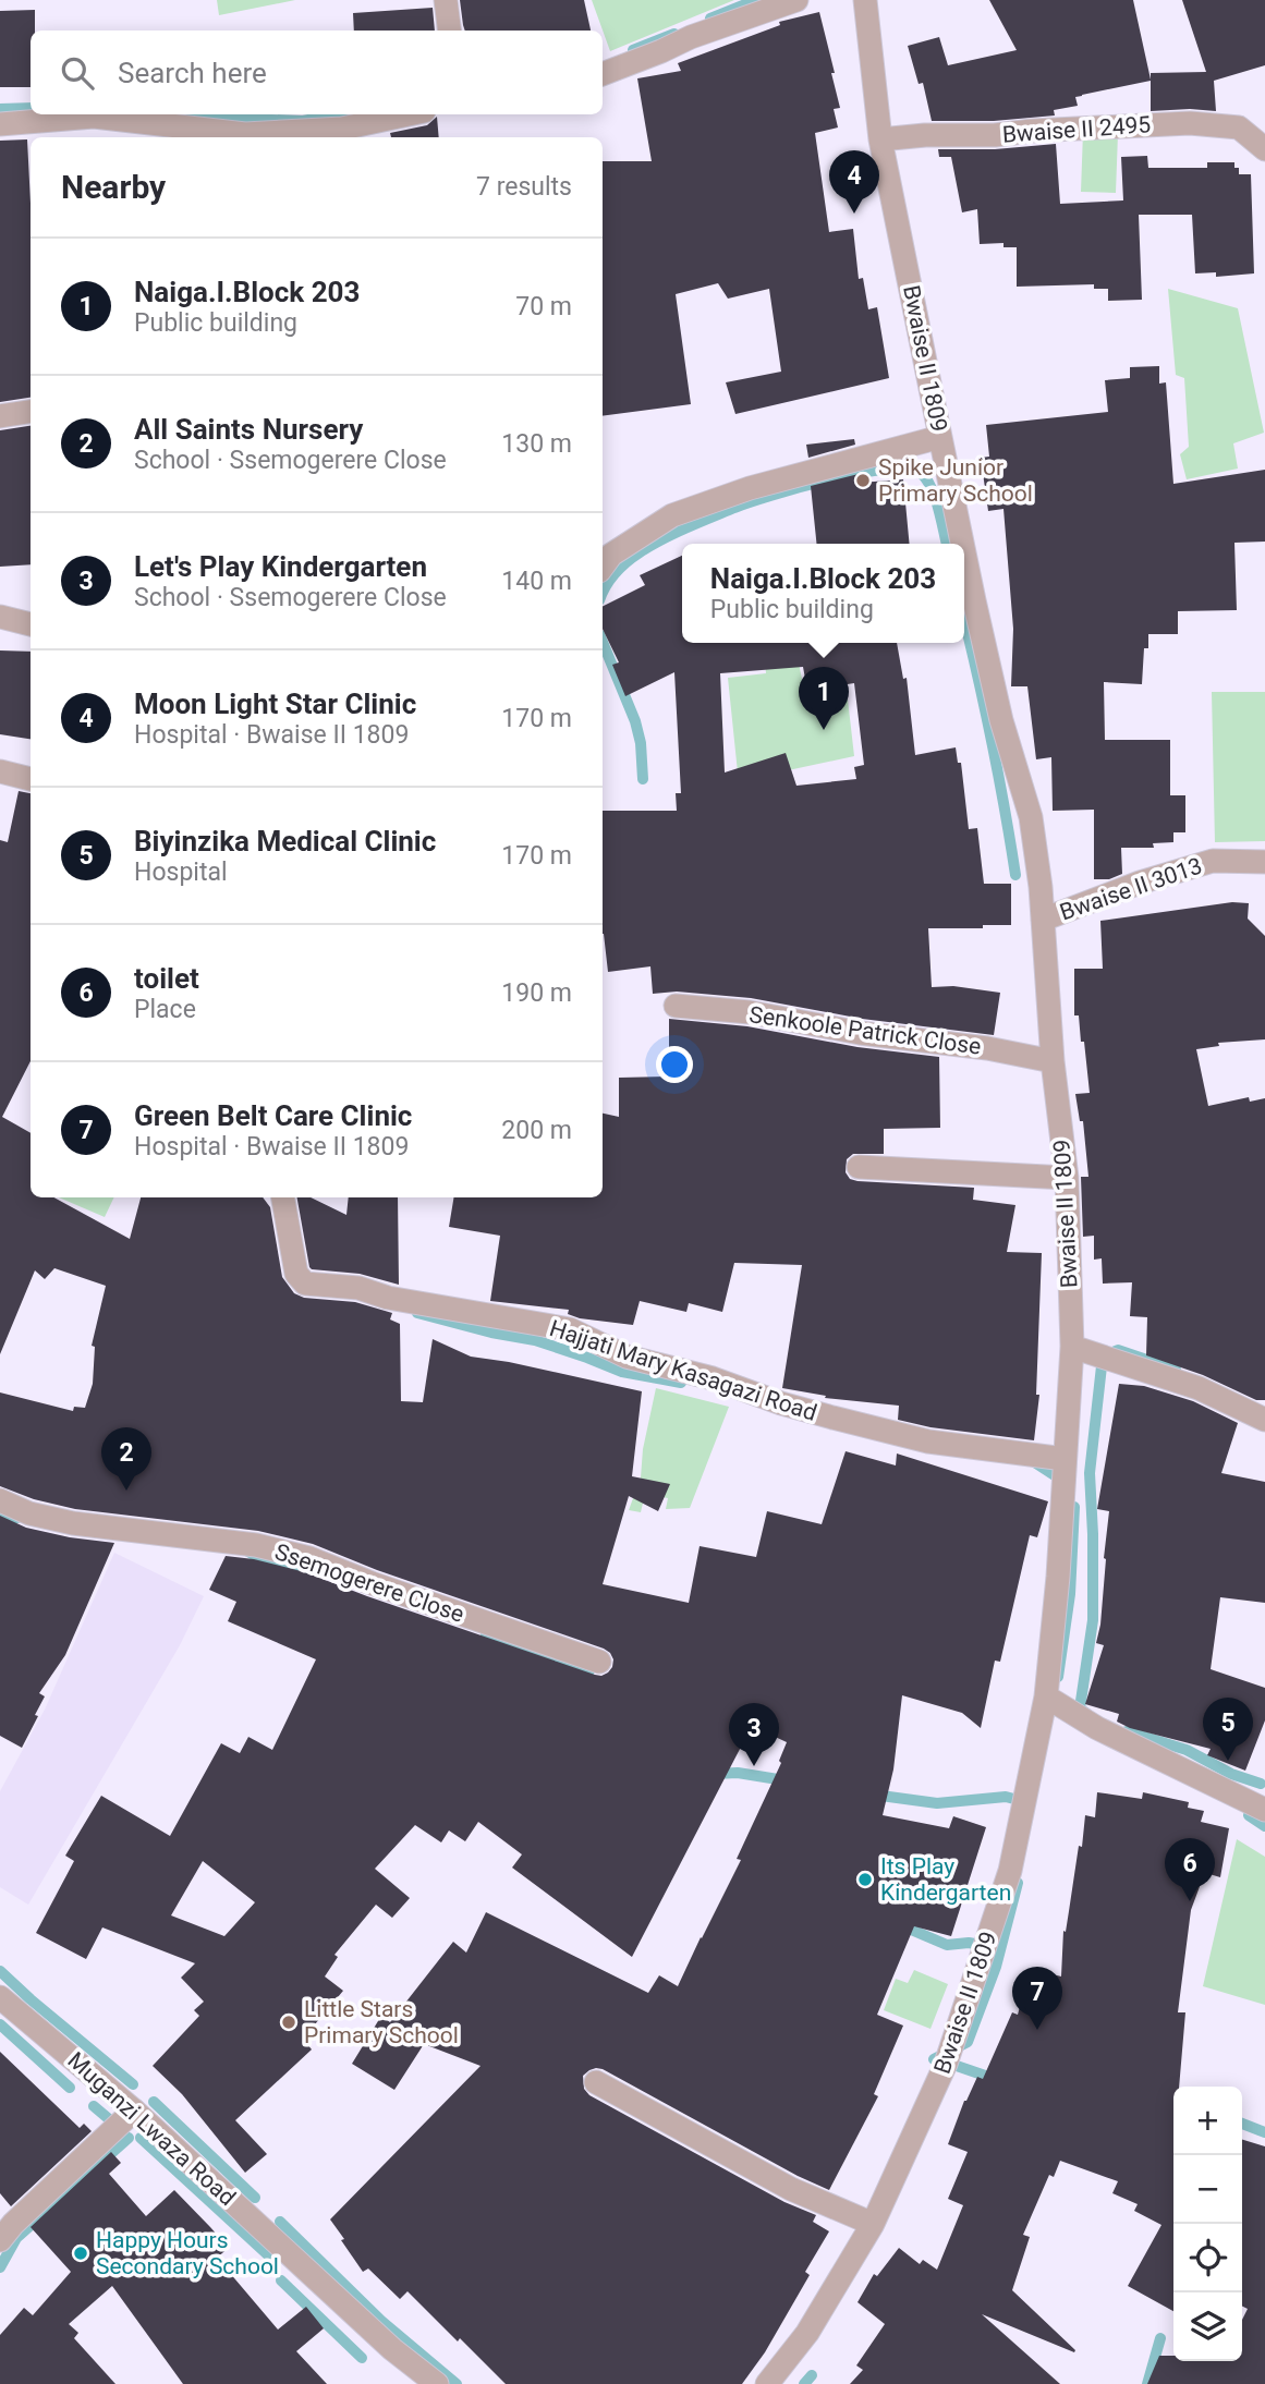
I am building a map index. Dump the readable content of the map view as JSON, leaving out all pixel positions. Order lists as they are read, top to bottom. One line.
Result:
{"streets":{"street":["Bwaise II 2495","Bwaise II 1809","Bwaise II 3013","Senkoole Patrick Close","Hajjati Mary Kasagazi Road","Ssemogerere Close","Muganzi Lwaza Road"]},"crossings":[["Bwaise II 2495","Bwaise II 1809"],["Bwaise II 1809","Bwaise II 3013"],["Bwaise II 1809","Senkoole Patrick Close"],["Bwaise II 1809","Hajjati Mary Kasagazi Road"]],"places":["Spike Junior Primary School","Its Play Kindergarten","Little Stars Primary School","Happy Hours Secondary School"],"page":{"search":"Search here","heading":["Nearby","7 results"],"pins":["4","1","2","5","3","6","7"],"list":[{"mark":"1","name":"Naiga.I.Block 203","note":"Public building","value":"70 m"},{"mark":"2","name":"All Saints Nursery","note":"School · Ssemogerere Close","value":"130 m"},{"mark":"3","name":"Let's Play Kindergarten","note":"School · Ssemogerere Close","value":"140 m"},{"mark":"4","name":"Moon Light Star Clinic","note":"Hospital · Bwaise II 1809","value":"170 m"},{"mark":"5","name":"Biyinzika Medical Clinic","note":"Hospital","value":"170 m"},{"mark":"6","name":"toilet","note":"Place","value":"190 m"},{"mark":"7","name":"Green Belt Care Clinic","note":"Hospital · Bwaise II 1809","value":"200 m"}],"popup":["Naiga.I.Block 203","Public building"],"map_buttons":["+","−"]}}
